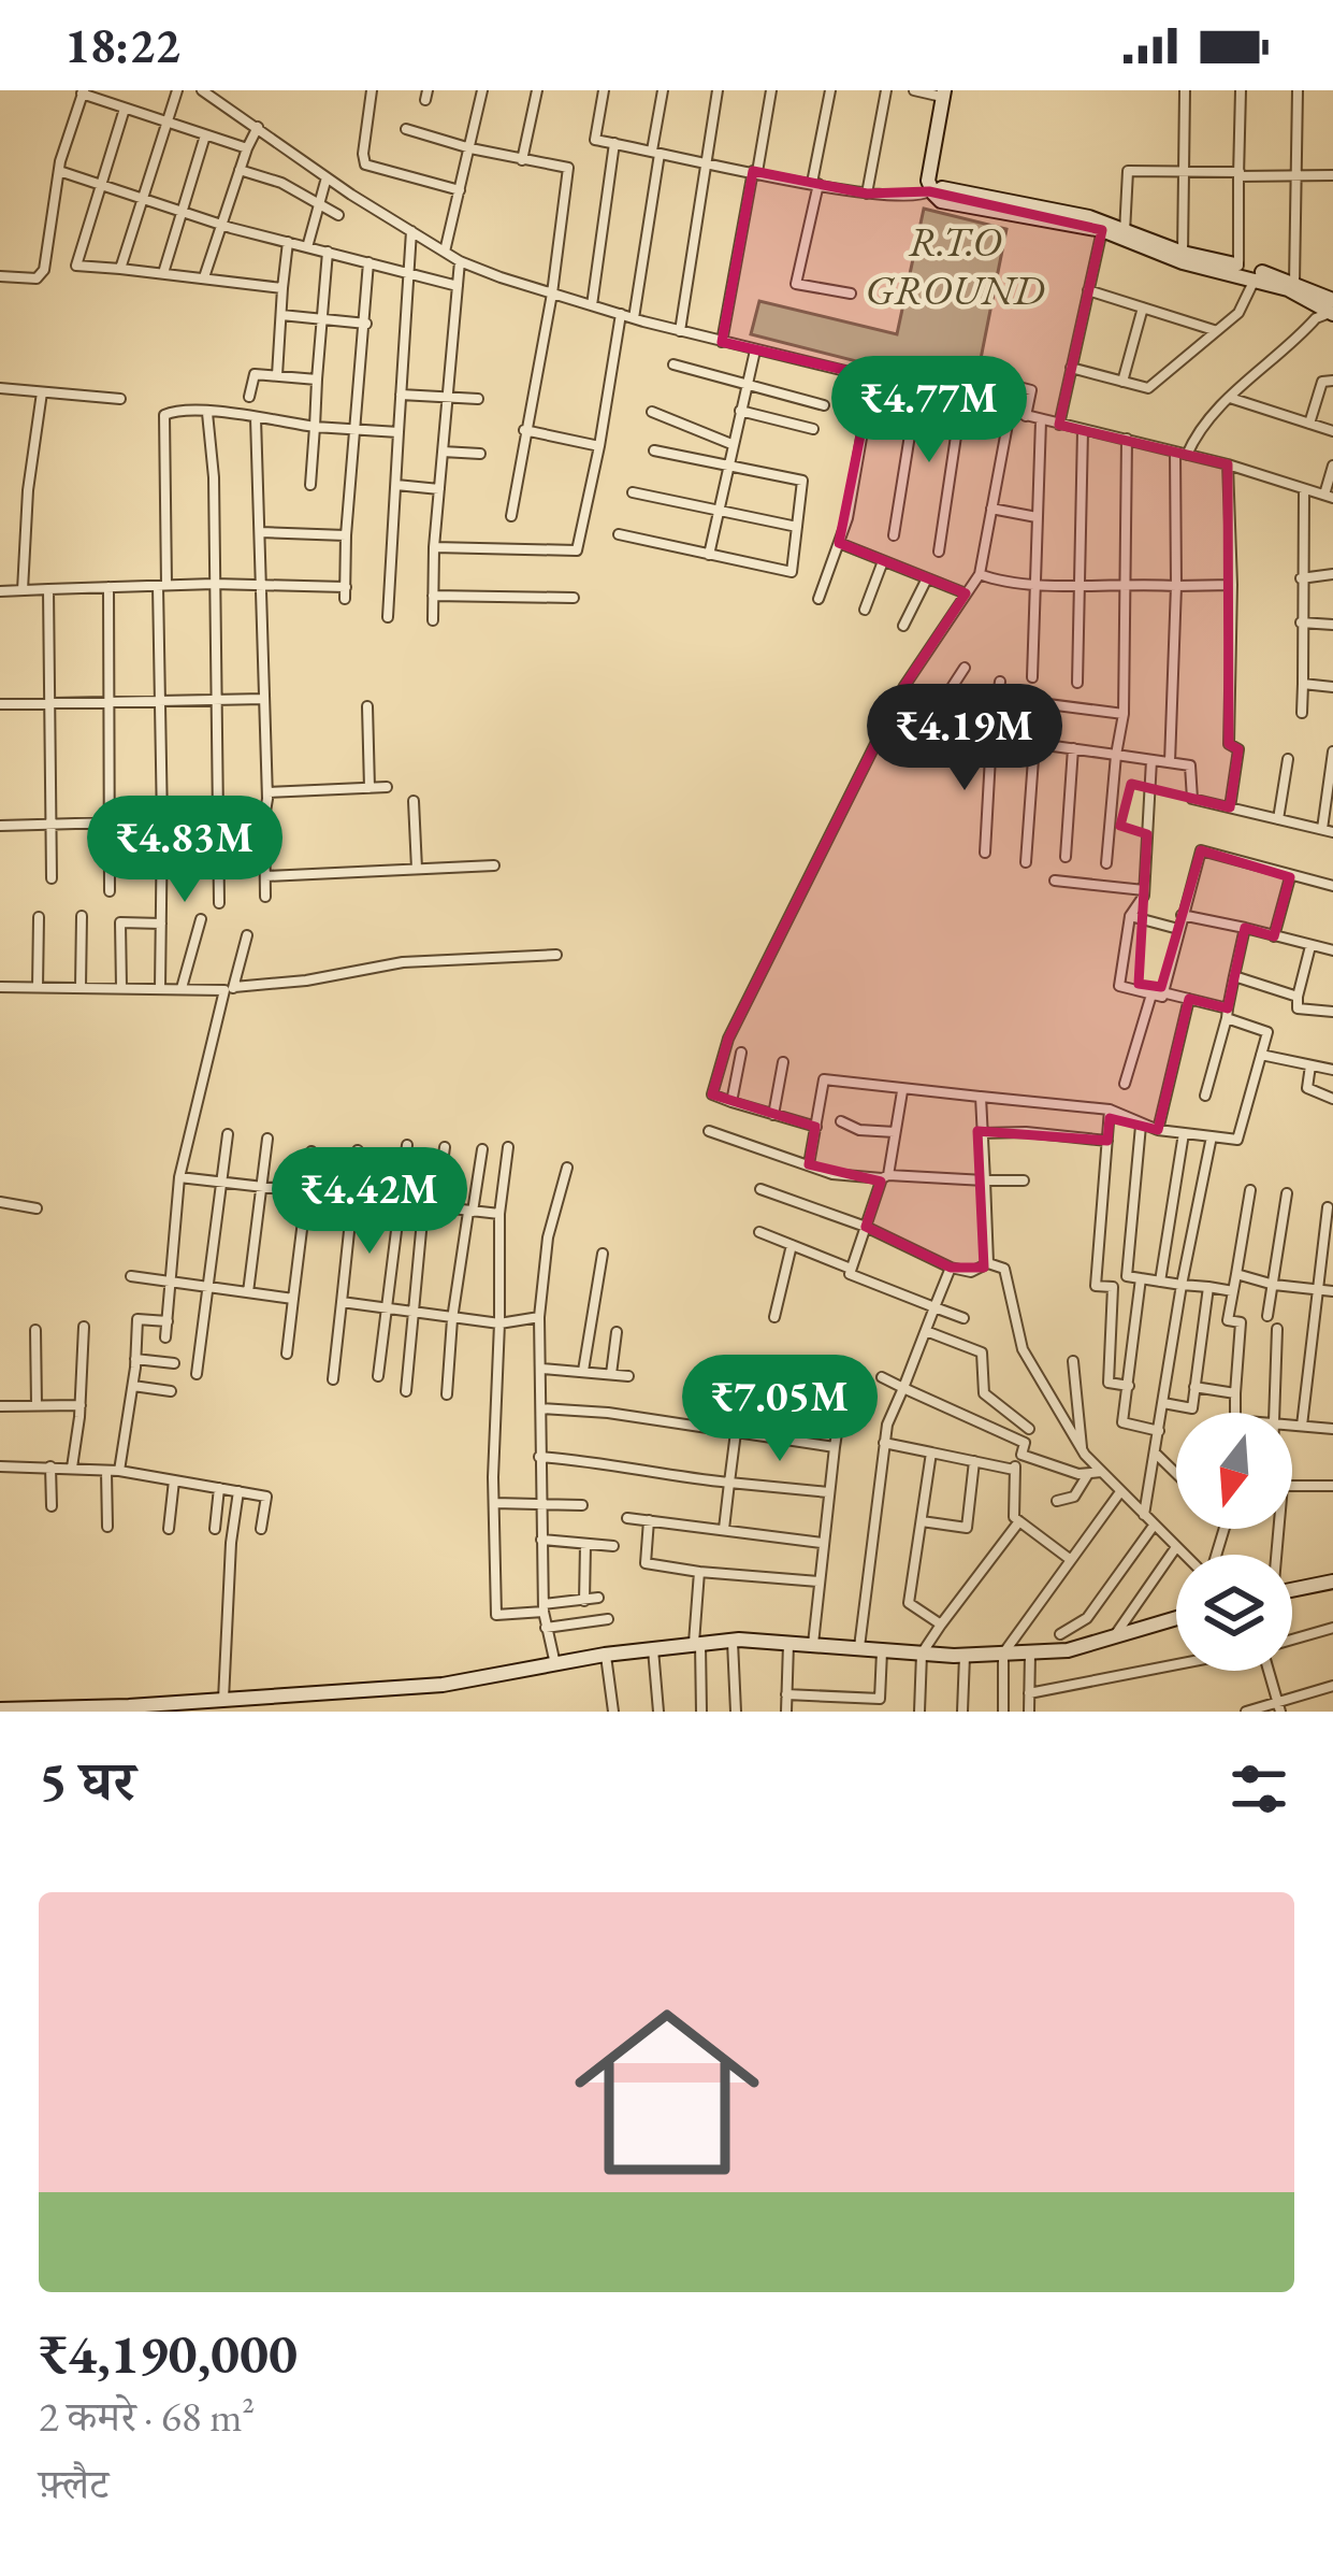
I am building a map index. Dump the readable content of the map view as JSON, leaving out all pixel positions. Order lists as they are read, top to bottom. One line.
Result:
{"parks":["R.T.O GROUND"],"north":"bottom","page":{"status":"18:22","price":["₹4.77M","₹4.19M","₹4.83M","₹4.42M","₹7.05M"],"heading":"5 घर","list":[{"name":"₹4,190,000","note":"2 कमरे · 68 m² · फ़्लैट"}]}}
